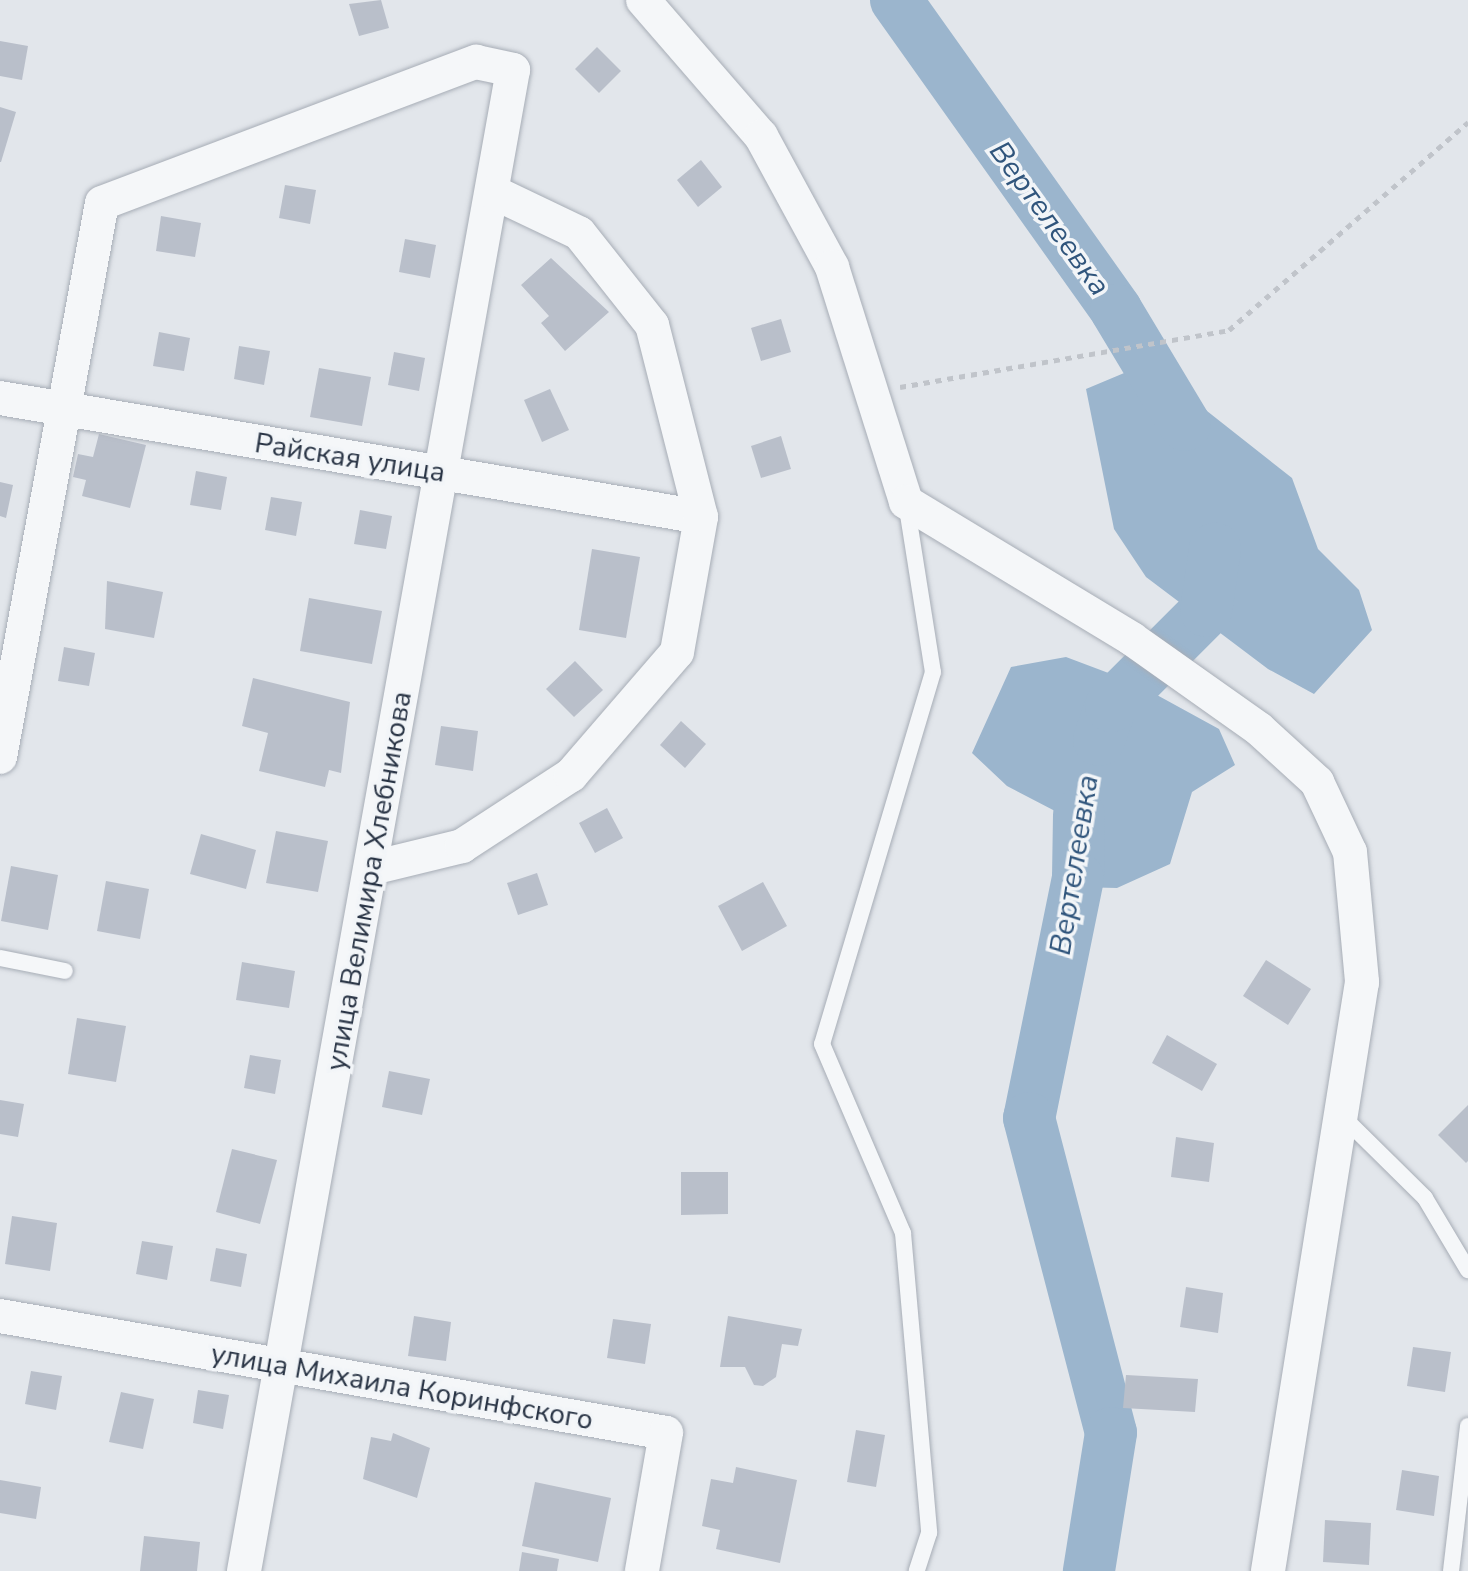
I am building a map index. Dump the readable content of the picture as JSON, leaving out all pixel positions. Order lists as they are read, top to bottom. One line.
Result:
{"streets":{"street":["Райская улица","улица Велимира Хлебникова","улица Михаила Коринфского"]},"crossings":[["Райская улица","улица Велимира Хлебникова"],["улица Велимира Хлебникова","улица Михаила Коринфского"]],"water":["Вертелеевка"]}
